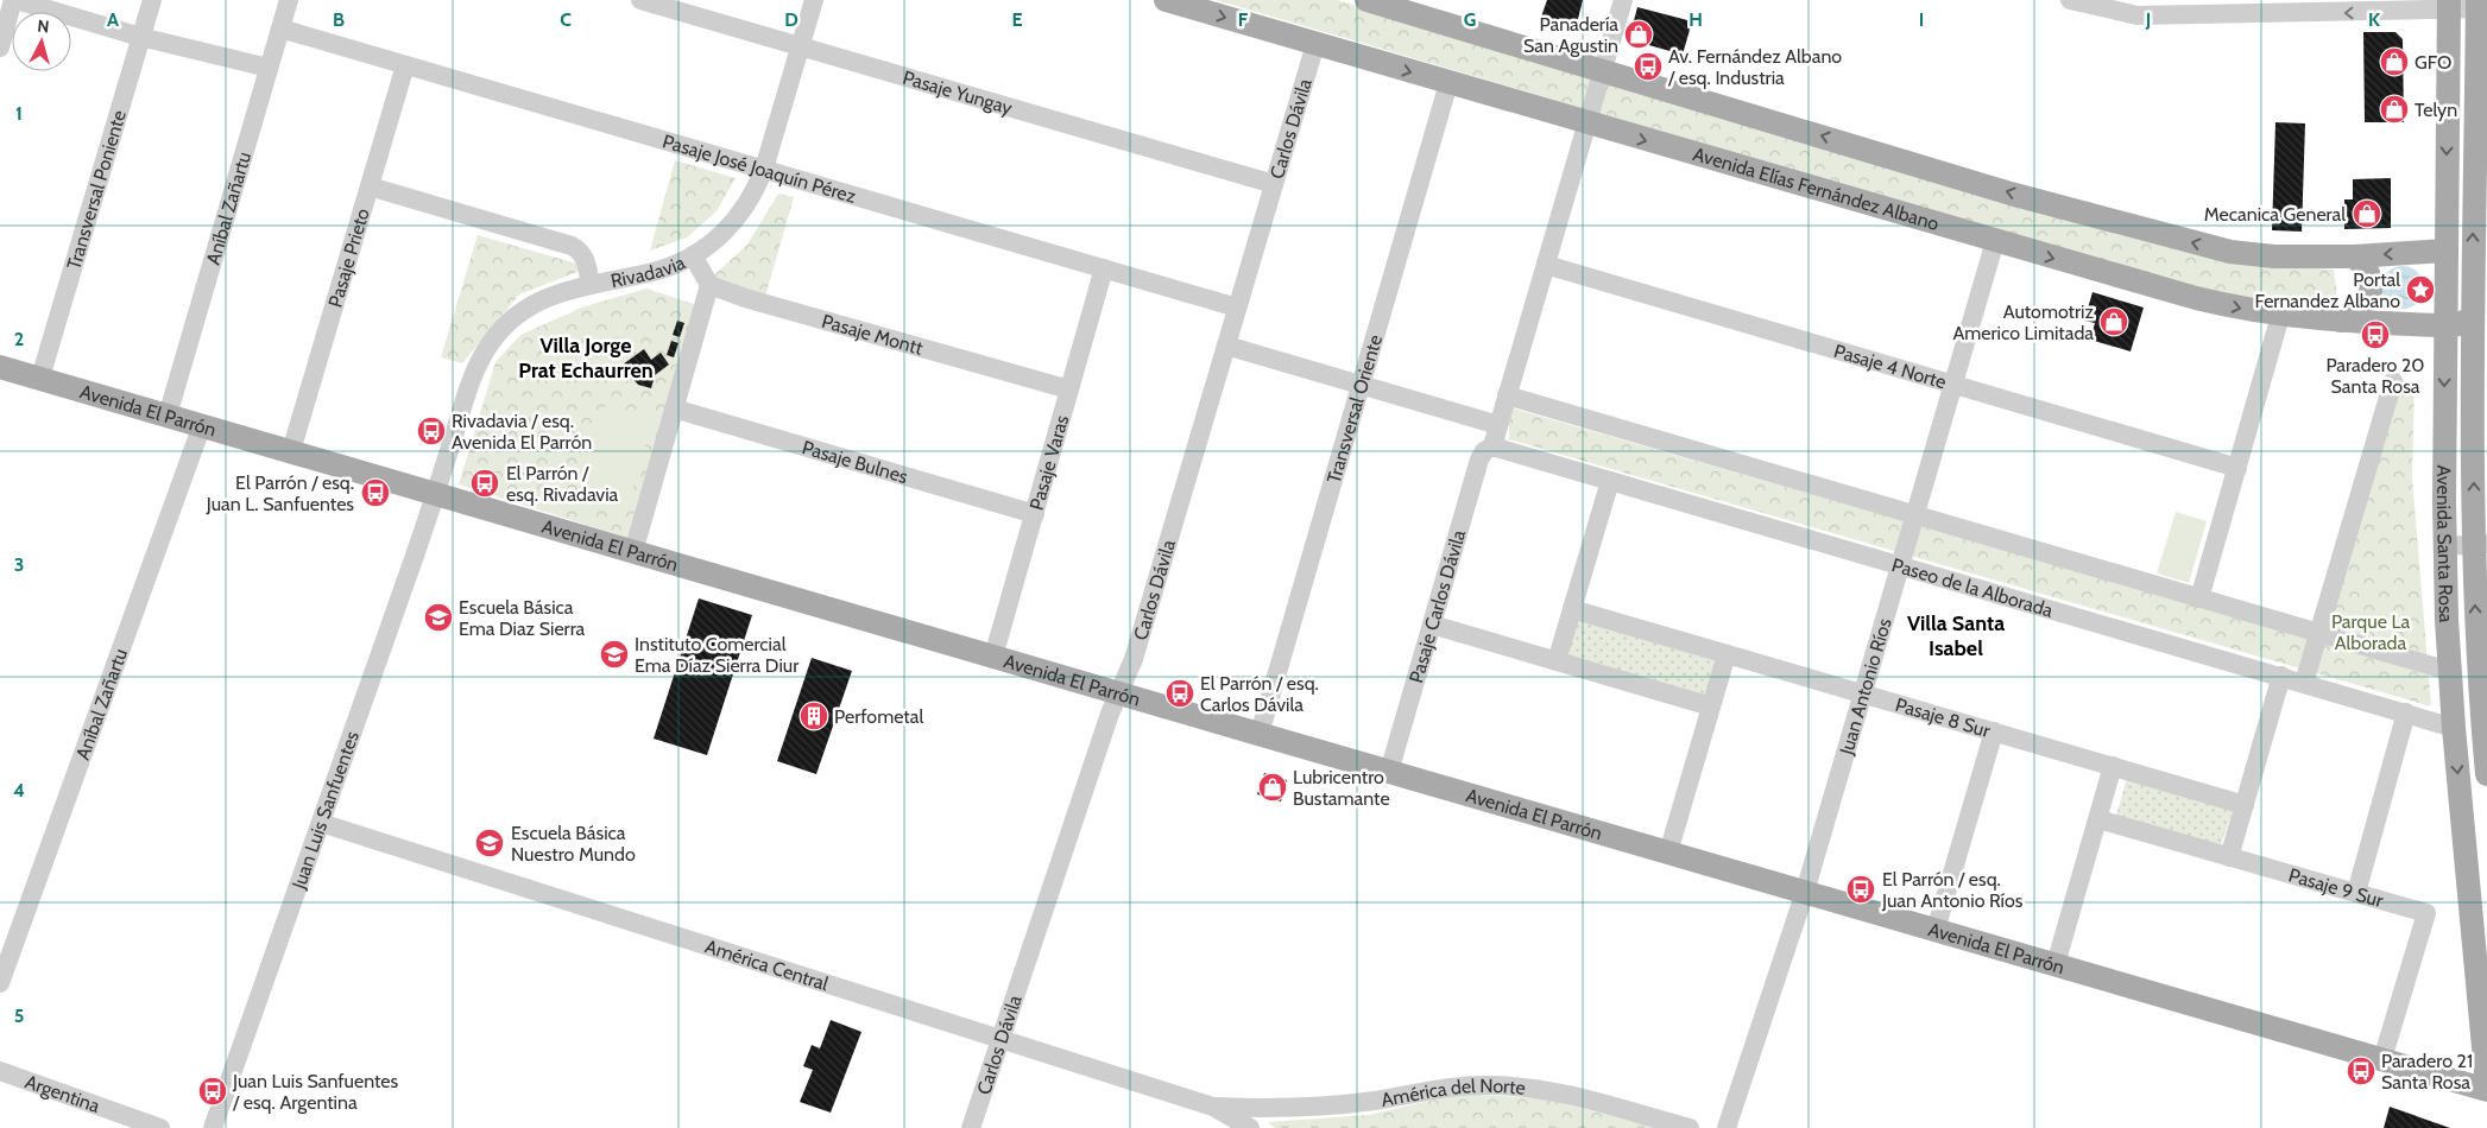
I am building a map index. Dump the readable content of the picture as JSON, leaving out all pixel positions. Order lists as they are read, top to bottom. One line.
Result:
{"streets":{"main road":["Avenida Elías Fernández Albano","Avenida El Parrón","Avenida Santa Rosa"],"street":["Pasaje Yungay","Carlos Dávila","Pasaje José Joaquín Pérez","Transversal Poniente","Aníbal Zañartu","Pasaje Prieto","Rivadavia","Pasaje Montt","Pasaje 4 Norte","Transversal Oriente","Pasaje Bulnes","Pasaje Varas","Paseo de la Alborada","Pasaje Carlos Dávila","Juan Antonio Ríos","Pasaje 8 Sur","Juan Luis Sanfuentes","Pasaje 9 Sur","América Central","Argentina","América del Norte"]},"crossings":[["Pasaje Yungay","Carlos Dávila"],["Pasaje Yungay","Rivadavia"],["Carlos Dávila","Pasaje José Joaquín Pérez"],["Carlos Dávila","Avenida Elías Fernández Albano"],["Carlos Dávila","Avenida El Parrón"],["Carlos Dávila","América Central"],["Pasaje José Joaquín Pérez","Aníbal Zañartu"],["Pasaje José Joaquín Pérez","Pasaje Prieto"],["Pasaje José Joaquín Pérez","Rivadavia"],["Pasaje José Joaquín Pérez","Pasaje Varas"],["Transversal Poniente","Avenida El Parrón"],["Avenida Elías Fernández Albano","Transversal Oriente"],["Avenida Elías Fernández Albano","Avenida Santa Rosa"],["Avenida Elías Fernández Albano","Juan Antonio Ríos"],["Aníbal Zañartu","Avenida El Parrón"],["Pasaje Prieto","Avenida El Parrón"],["Rivadavia","Avenida El Parrón"],["Rivadavia","Juan Luis Sanfuentes"],["Pasaje Montt","Pasaje Varas"],["Pasaje 4 Norte","Juan Antonio Ríos"],["Transversal Oriente","Avenida El Parrón"],["Avenida El Parrón","Pasaje Varas"],["Avenida El Parrón","Pasaje Carlos Dávila"],["Avenida El Parrón","Juan Antonio Ríos"],["Avenida El Parrón","Juan Luis Sanfuentes"],["Avenida El Parrón","Pasaje 9 Sur"],["Pasaje Bulnes","Pasaje Varas"],["Avenida Santa Rosa","Paseo de la Alborada"],["Paseo de la Alborada","Pasaje Carlos Dávila"],["Paseo de la Alborada","Juan Antonio Ríos"],["Juan Antonio Ríos","Pasaje 8 Sur"],["Juan Luis Sanfuentes","América Central"],["América Central","América del Norte"]],"districts":["Villa Jorge Prat Echaurren","Villa Santa Isabel"],"parks":["Parque La Alborada"],"places":{"shop":["Panadería San Agustin","GFO","Telyn","Mecanica General","Automotriz Americo Limitada","Lubricentro Bustamante"],"bus stop":["Av. Fernández Albano / esq. Industria","Paradero 20 Santa Rosa","Rivadavia / esq. Avenida El Parrón","El Parrón / esq. Rivadavia","El Parrón / esq. Juan L. Sanfuentes","El Parrón / esq. Carlos Dávila","El Parrón / esq. Juan Antonio Ríos","Paradero 21 Santa Rosa","Juan Luis Sanfuentes / esq. Argentina"],"place":["Portal Fernandez Albano"],"school or university":["Escuela Básica Ema Diaz Sierra","Instituto Comercial Ema Díaz Sierra Diur","Escuela Básica Nuestro Mundo"],"building":["Perfometal"]},"north":"top","grid":{"columns":["A","B","C","D","E","F","G","H","I","J","K"],"rows":["1","2","3","4","5"]}}
